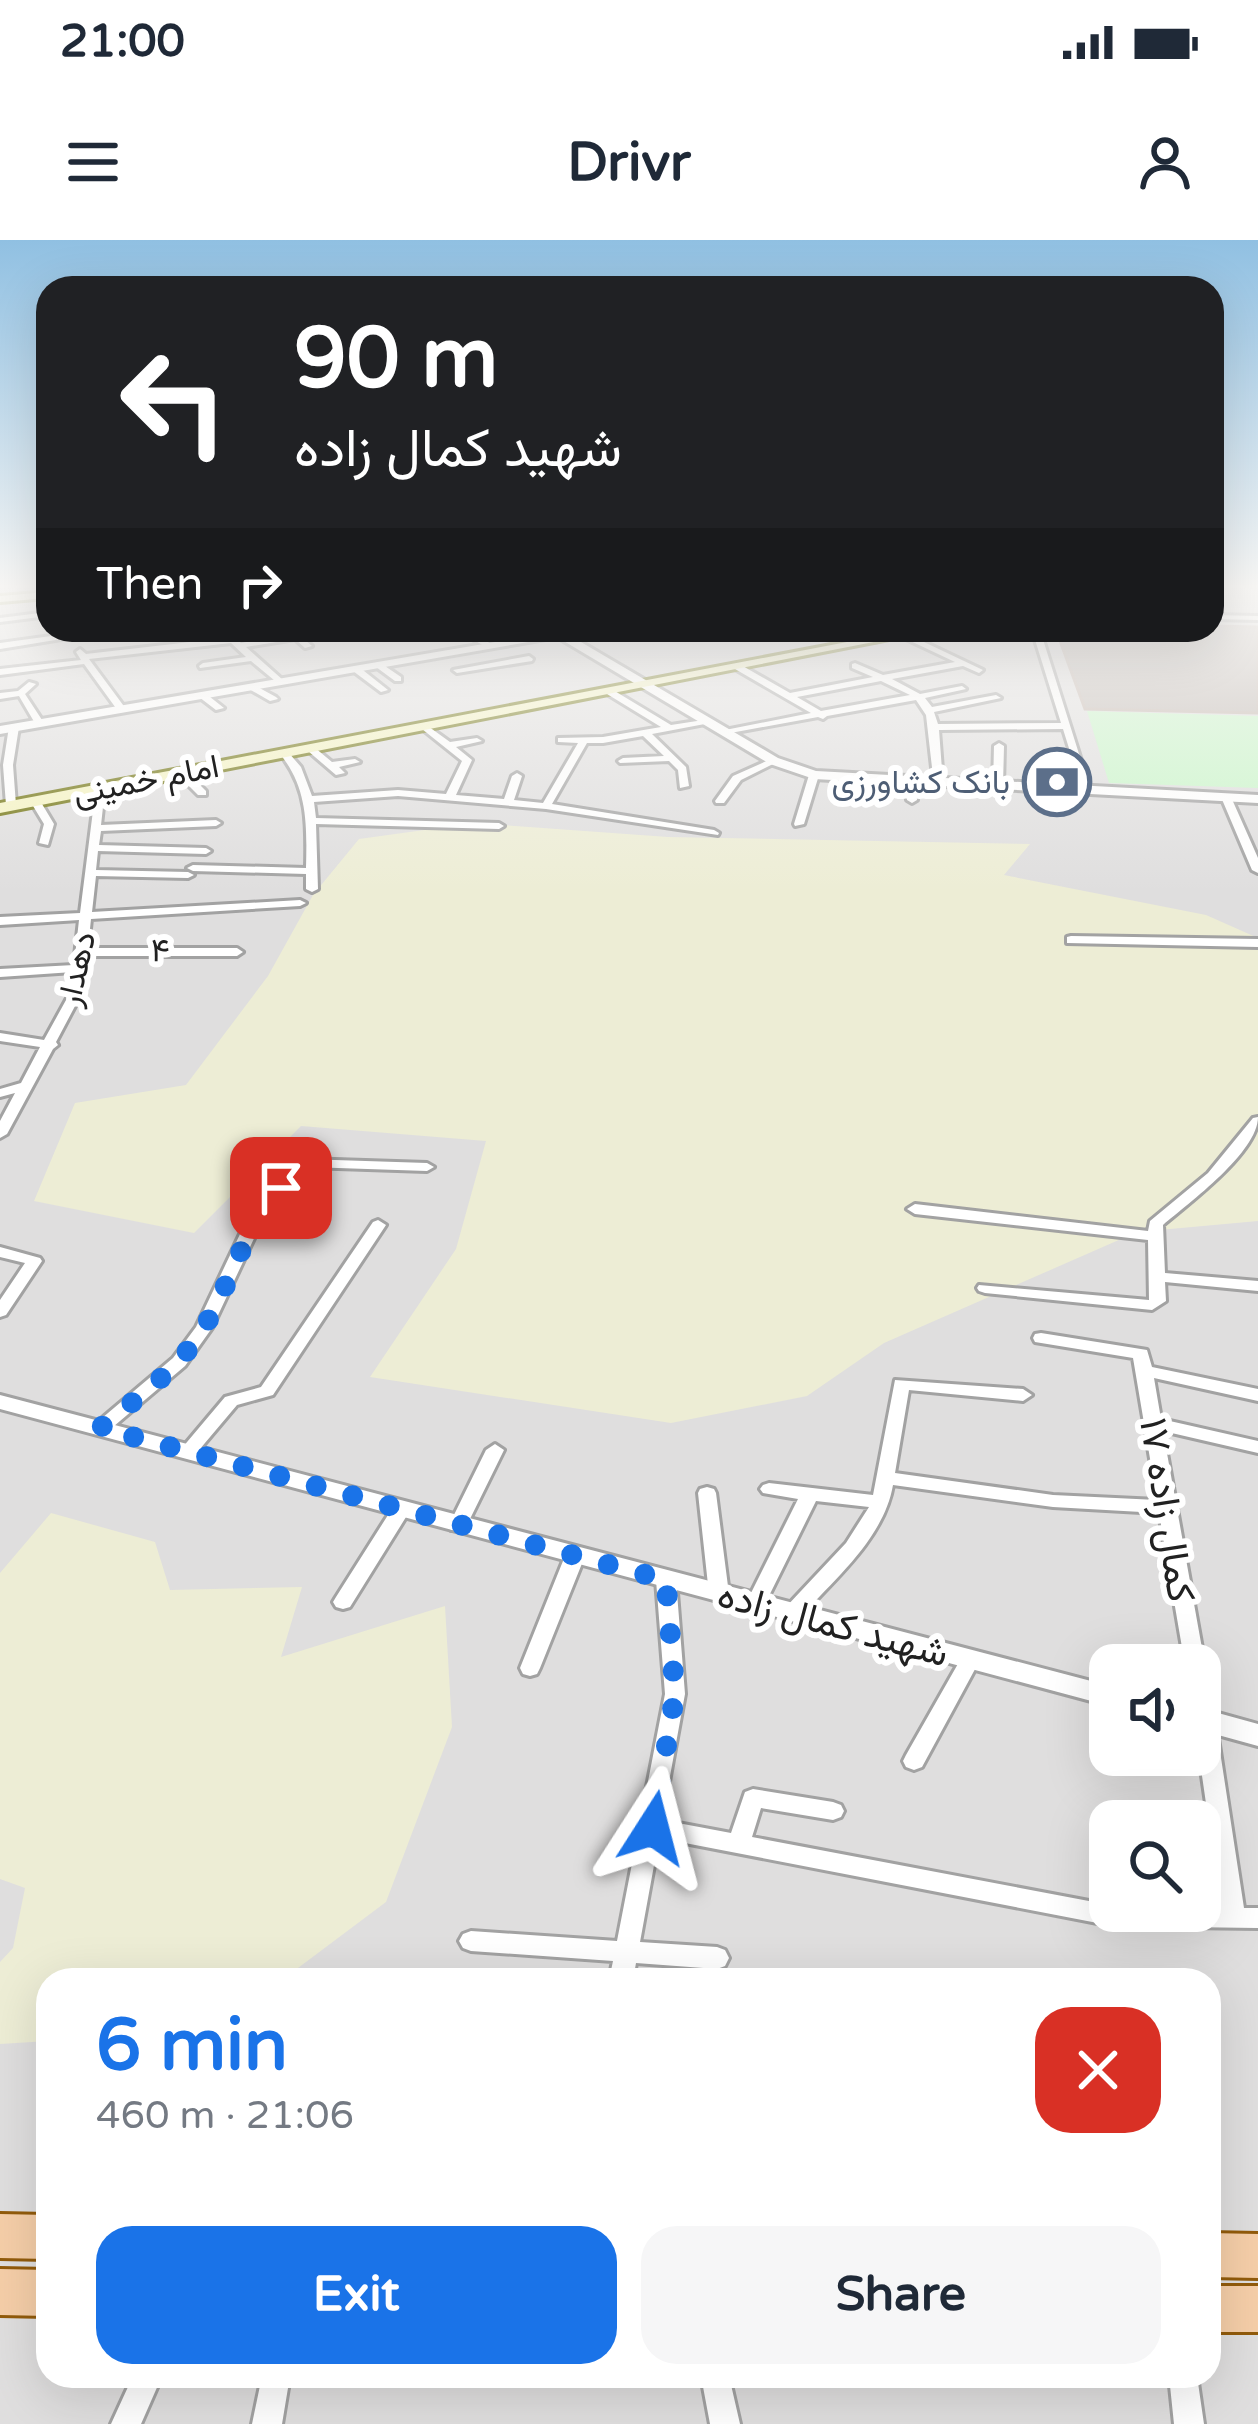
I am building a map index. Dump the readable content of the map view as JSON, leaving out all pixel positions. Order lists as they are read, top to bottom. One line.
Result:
{"streets":{"main road":["امام خمینی"],"street":["۴","دهدار","کمال زاده ۱۷","شهید کمال زاده"]},"crossings":[["امام خمینی","دهدار"],["۴","دهدار"]],"places":{"bank":["بانک کشاورزی"]},"page":{"status":"21:00","header":"Drivr","turn":["90 m","شهید کمال زاده"],"then":"Then","heading":["6 min","460 m · 21:06"],"buttons":["Exit","Share"]}}
